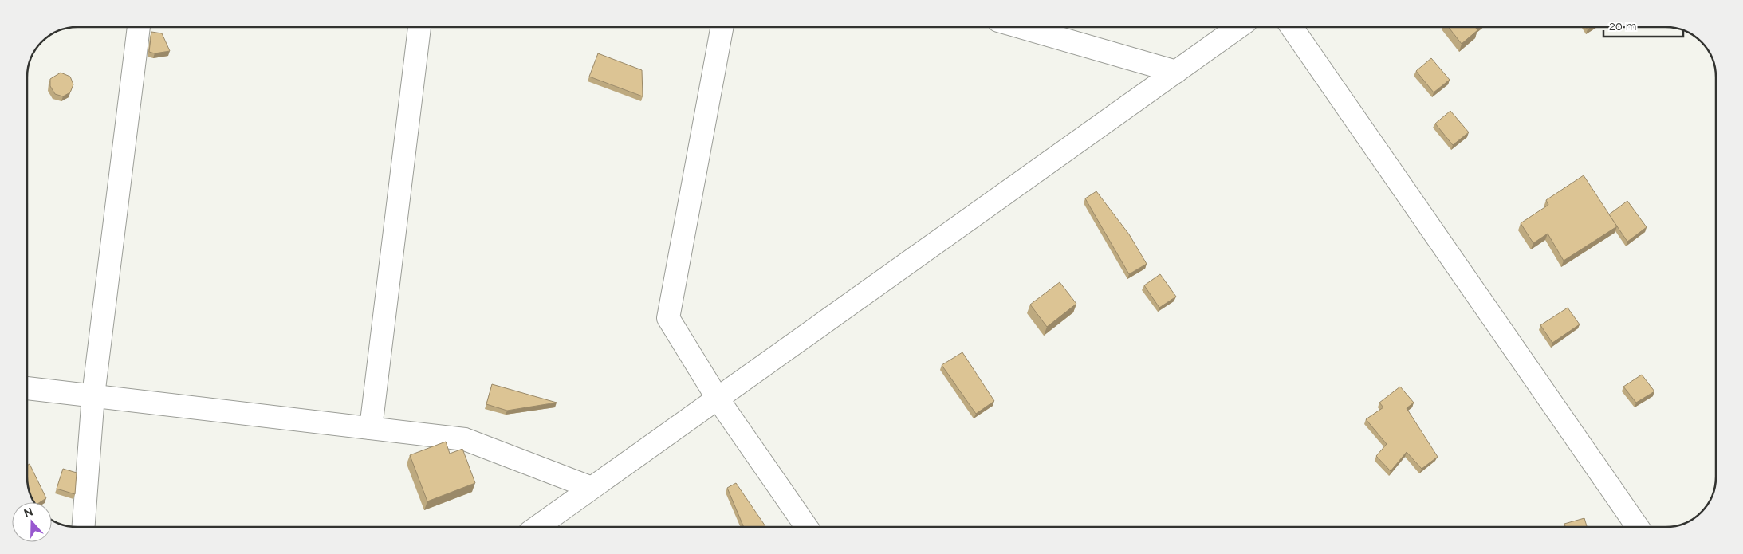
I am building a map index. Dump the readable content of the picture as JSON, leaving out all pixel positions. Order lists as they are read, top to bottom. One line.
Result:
{"scale_bar":"20 m","north":"top"}
